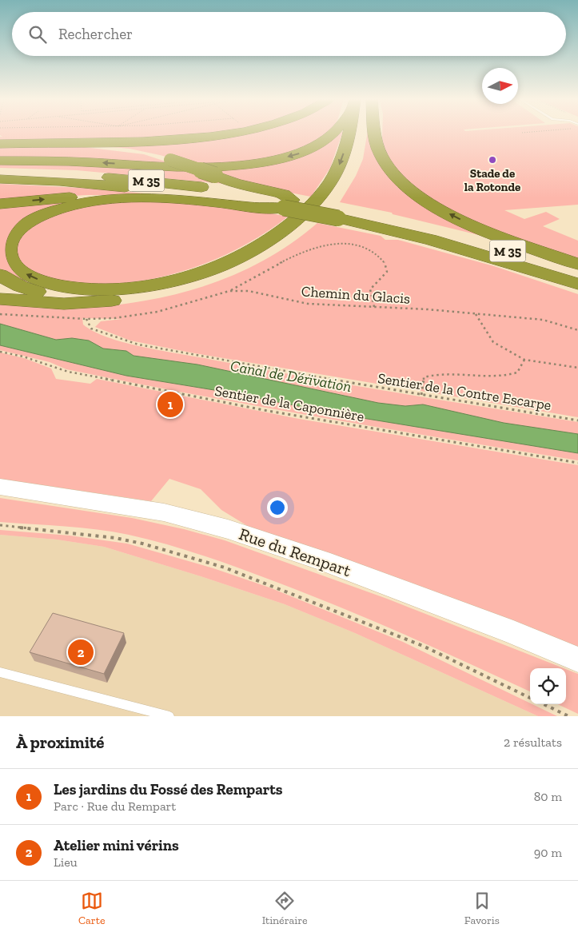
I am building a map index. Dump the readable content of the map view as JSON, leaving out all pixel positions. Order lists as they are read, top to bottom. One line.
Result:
{"streets":{"highway":["M 35"],"street":["Rue du Rempart"],"path":["Chemin du Glacis","Sentier de la Contre Escarpe","Sentier de la Caponnière"]},"crossings":[["Chemin du Glacis","Sentier de la Contre Escarpe"]],"water":["Canal de Dérivation"],"places":["Stade de la Rotonde"],"north":"right","page":{"search":"Rechercher","pins":["1","2"],"heading":["À proximité","2 résultats"],"list":[{"mark":"1","name":"Les jardins du Fossé des Remparts","note":"Parc · Rue du Rempart","value":"80 m"},{"mark":"2","name":"Atelier mini vérins","note":"Lieu","value":"90 m"}],"nav":["Carte","Itinéraire","Favoris"]}}
